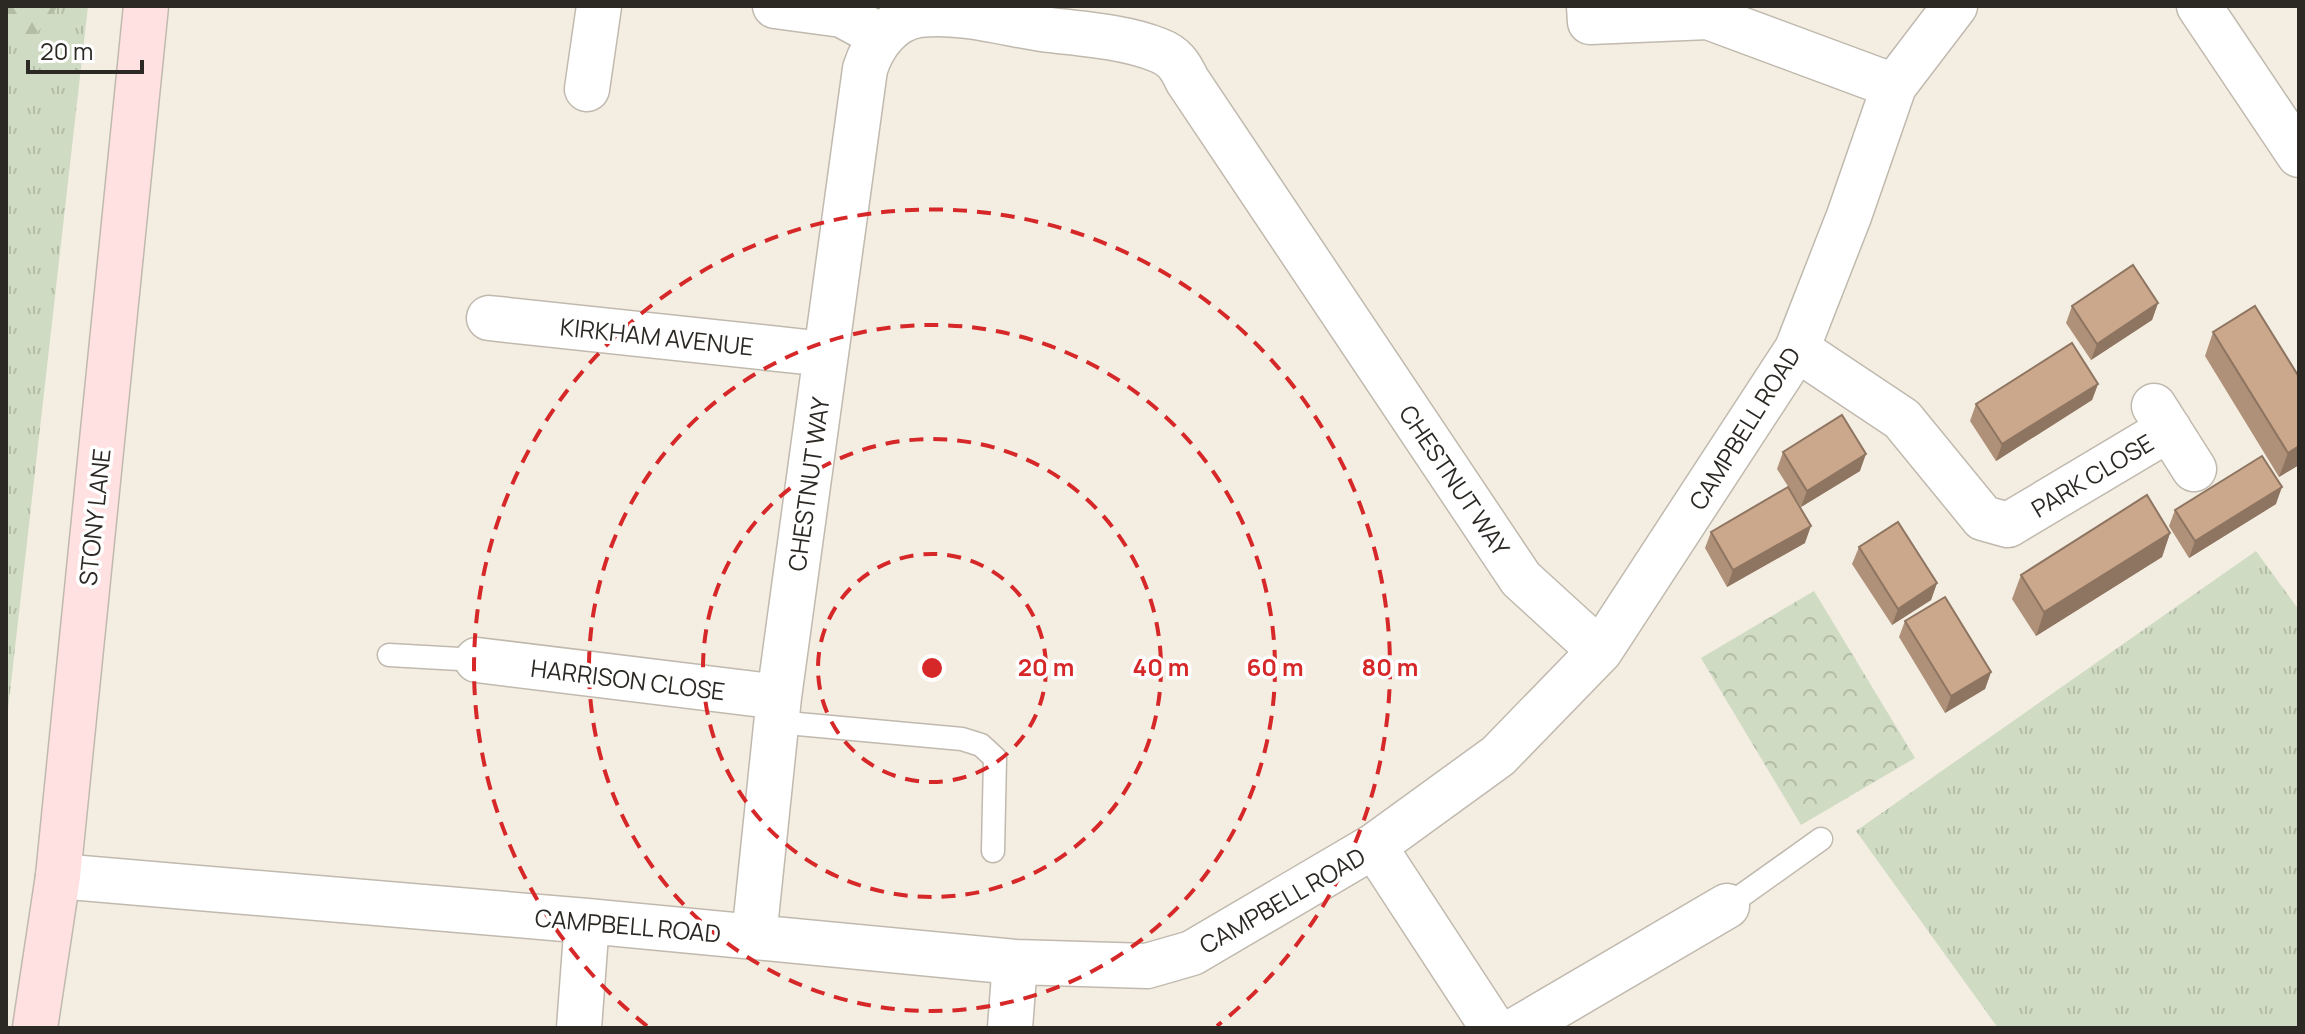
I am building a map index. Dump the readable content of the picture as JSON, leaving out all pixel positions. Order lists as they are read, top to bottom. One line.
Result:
{"streets":{"main road":["STONY LANE"],"street":["KIRKHAM AVENUE","CAMPBELL ROAD","PARK CLOSE","CHESTNUT WAY","HARRISON CLOSE"]},"crossings":[["KIRKHAM AVENUE","CHESTNUT WAY"],["CAMPBELL ROAD","PARK CLOSE"],["CAMPBELL ROAD","CHESTNUT WAY"],["CAMPBELL ROAD","STONY LANE"],["CHESTNUT WAY","HARRISON CLOSE"]],"scale_bar":"20 m","rings":["20 m","40 m","60 m","80 m"]}
